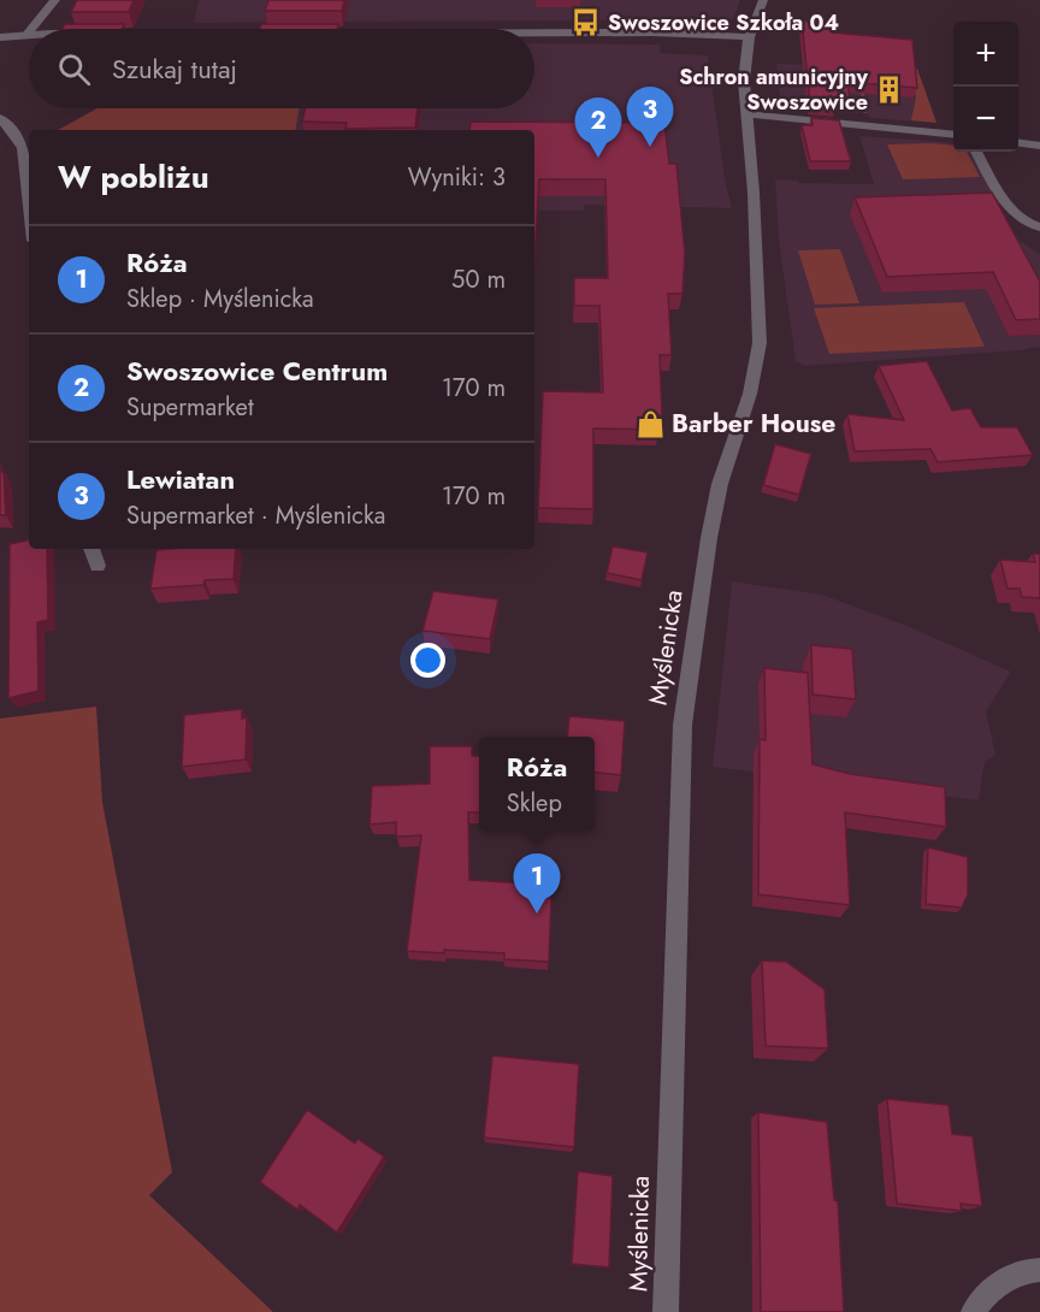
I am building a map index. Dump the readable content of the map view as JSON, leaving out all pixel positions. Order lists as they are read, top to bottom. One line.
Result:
{"streets":{"street":["Myślenicka"]},"places":{"bus stop":["Swoszowice Szkoła 04"],"building":["Schron amunicyjny Swoszowice"],"shop":["Barber House"]},"page":{"map_buttons":["+","−"],"search":"Szukaj tutaj","pins":["3","2","1"],"heading":["W pobliżu","Wyniki: 3"],"list":[{"mark":"1","name":"Róża","note":"Sklep · Myślenicka","value":"50 m"},{"mark":"2","name":"Swoszowice Centrum","note":"Supermarket","value":"170 m"},{"mark":"3","name":"Lewiatan","note":"Supermarket · Myślenicka","value":"170 m"}],"popup":["Róża","Sklep"]}}
